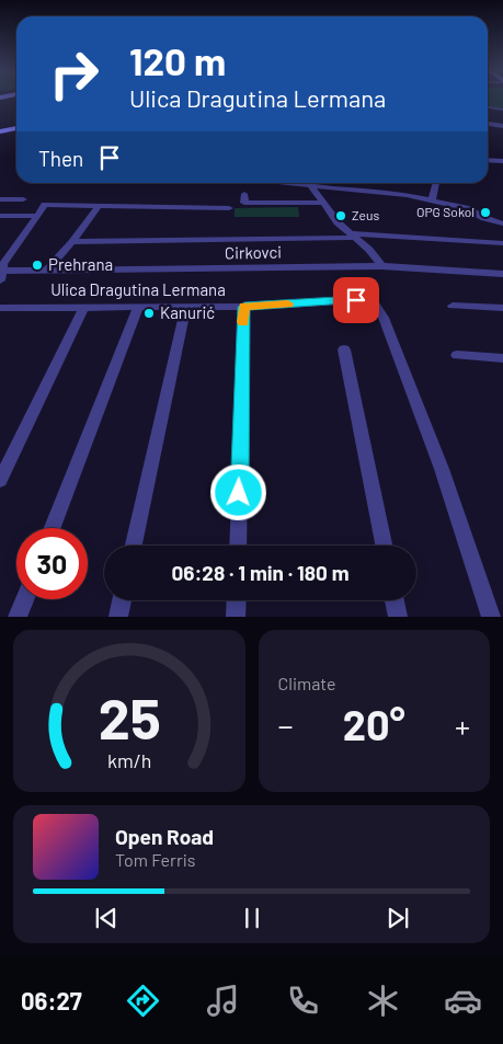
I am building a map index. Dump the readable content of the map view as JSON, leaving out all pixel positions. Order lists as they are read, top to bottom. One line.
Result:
{"streets":{"street":["Cirkovci","Ulica Dragutina Lermana"]},"places":["OPG Sokol","Zeus","Prehrana","Kanurić"],"page":{"turn":["120 m","Ulica Dragutina Lermana"],"then":"Then","limit":"30","trip":"06:28 · 1 min · 180 m","tile":"Climate","heat":["−","20°","+"],"song":["Open Road","Tom Ferris"],"tabs":"06:27","gauge":["25","km/h"]}}
